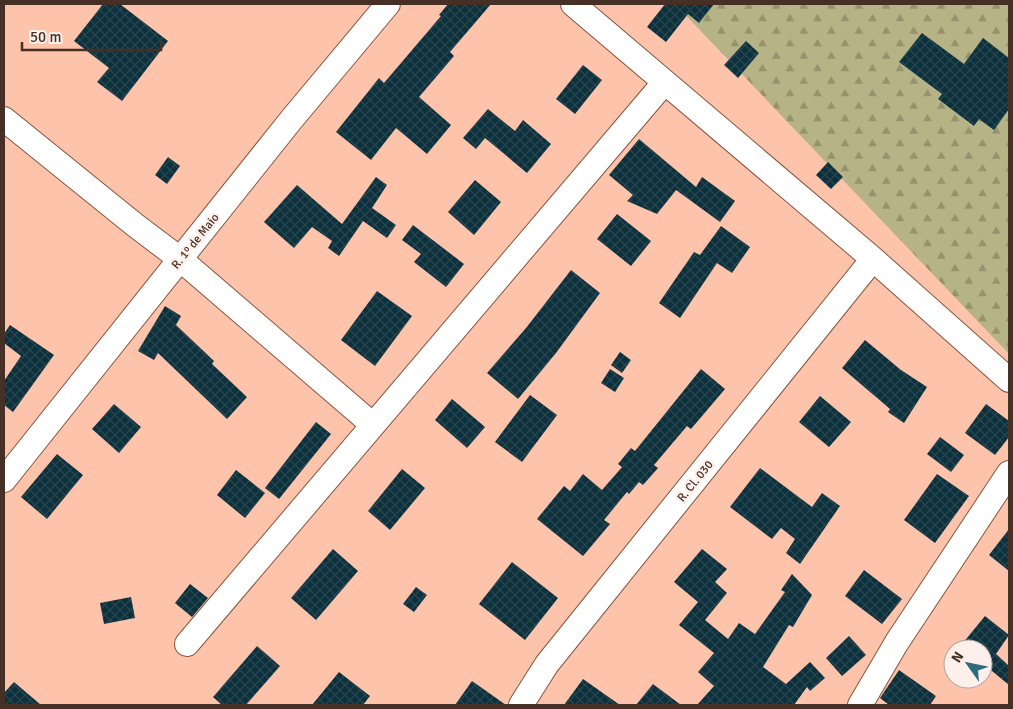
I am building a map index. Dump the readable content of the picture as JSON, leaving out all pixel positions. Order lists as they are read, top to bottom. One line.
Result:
{"streets":{"street":["R. 1º de Maio","R. Cl. 030"]},"scale_bar":"50 m","north":"top left"}
